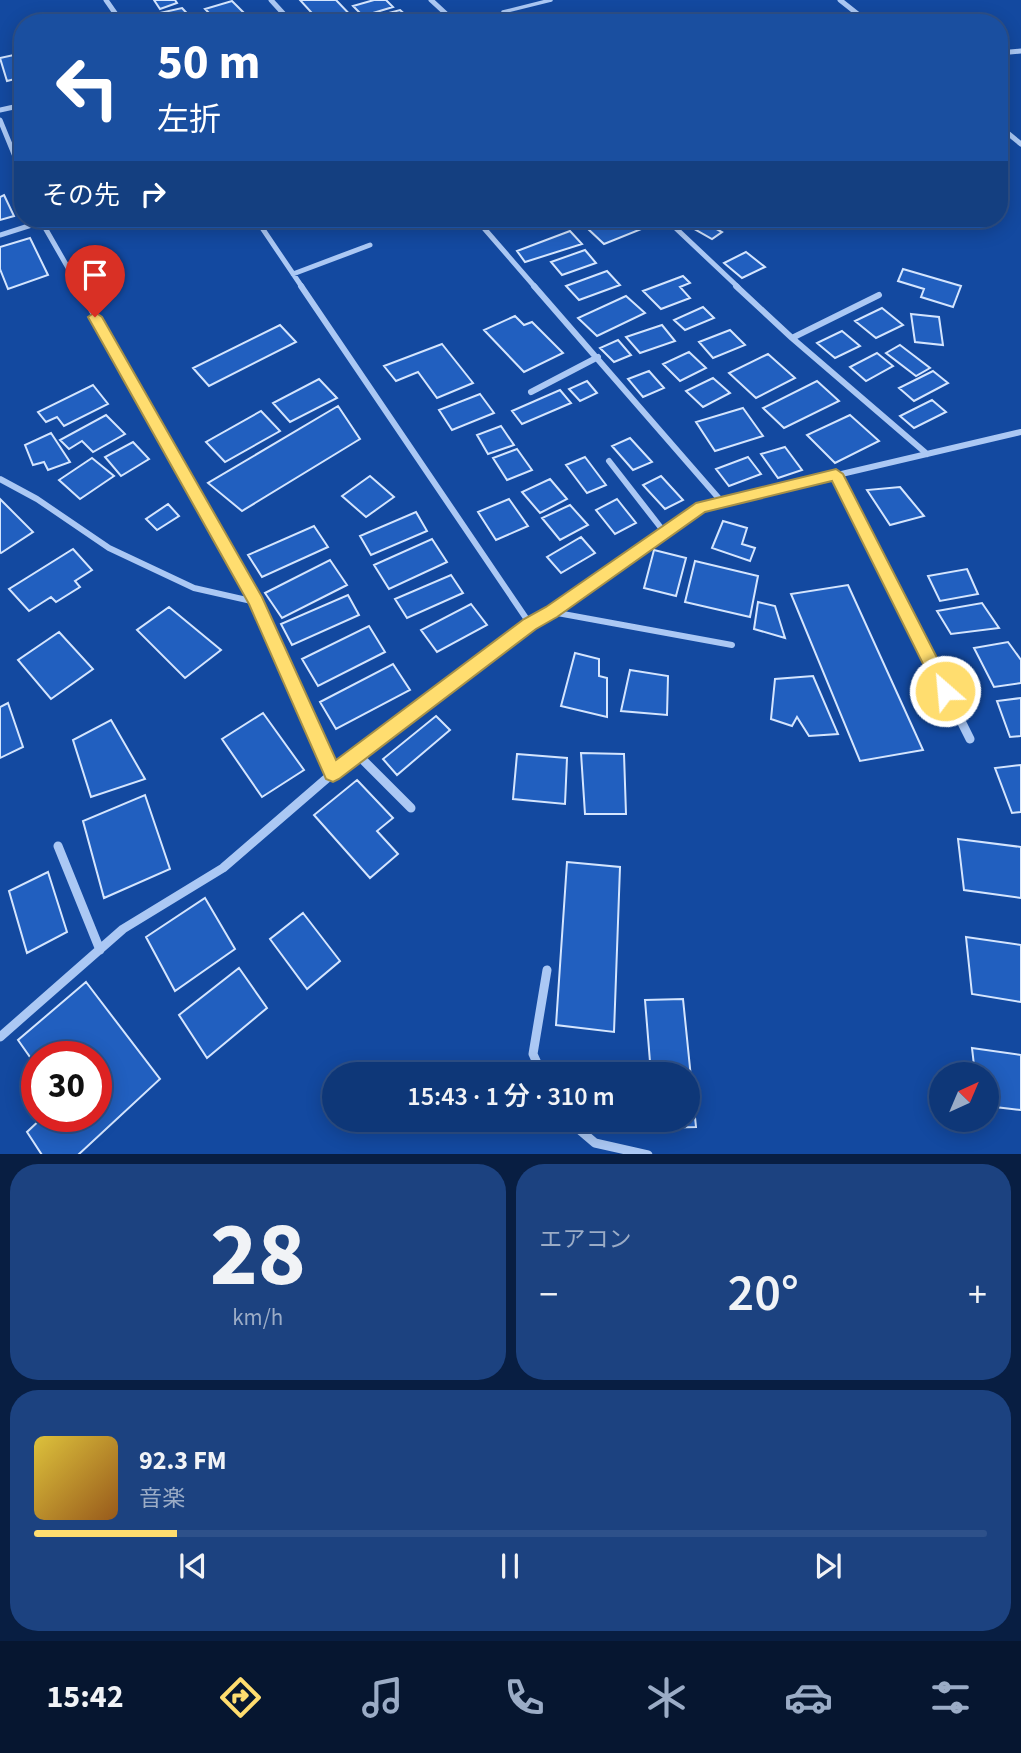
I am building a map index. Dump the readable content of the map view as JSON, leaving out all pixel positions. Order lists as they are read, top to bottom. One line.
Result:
{"north":"top right","page":{"turn":["50 m","左折"],"then":"その先","limit":"30","trip":"15:43 · 1 分 · 310 m","tile":[["28","km/h"],"エアコン"],"heat":["−","20°","+"],"song":["92.3 FM","音楽"],"tabs":"15:42"}}
